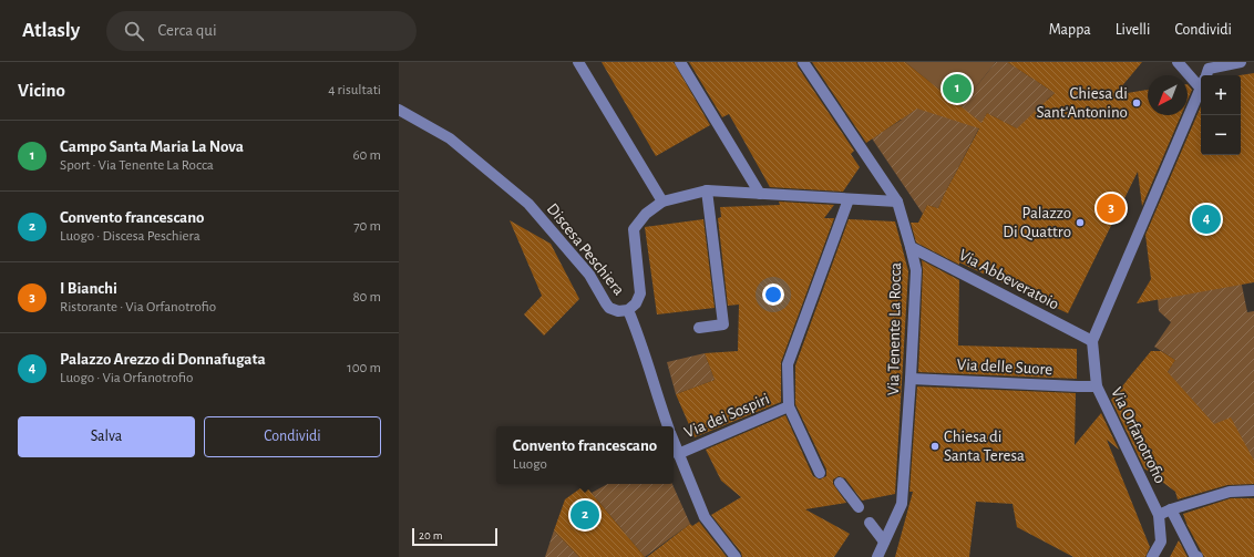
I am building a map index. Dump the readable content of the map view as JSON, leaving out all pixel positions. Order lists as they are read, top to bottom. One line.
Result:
{"streets":{"street":["Discesa Peschiera","Via Abbeveratoio","Via Tenente La Rocca","Via delle Suore","Via dei Sospiri","Via Orfanotrofio"]},"crossings":[["Discesa Peschiera","Via dei Sospiri"],["Via Abbeveratoio","Via Tenente La Rocca"],["Via Abbeveratoio","Via Orfanotrofio"],["Via Tenente La Rocca","Via delle Suore"],["Via delle Suore","Via Orfanotrofio"]],"places":["Chiesa di Sant'Antonino","Palazzo Di Quattro","Chiesa di Santa Teresa"],"scale_bar":"20 m","north":"bottom left","page":{"header":"Atlasly","search":"Cerca qui","nav":["Mappa","Livelli","Condividi"],"heading":["Vicino","4 risultati"],"pins":["1","3","4","2"],"map_buttons":["+","−"],"list":[{"mark":"1","name":"Campo Santa Maria La Nova","note":"Sport · Via Tenente La Rocca","value":"60 m"},{"mark":"2","name":"Convento francescano","note":"Luogo · Discesa Peschiera","value":"70 m"},{"mark":"3","name":"I Bianchi","note":"Ristorante · Via Orfanotrofio","value":"80 m"},{"mark":"4","name":"Palazzo Arezzo di Donnafugata","note":"Luogo · Via Orfanotrofio","value":"100 m"}],"buttons":["Salva","Condividi"],"popup":["Convento francescano","Luogo"],"scale":"20 m"}}
